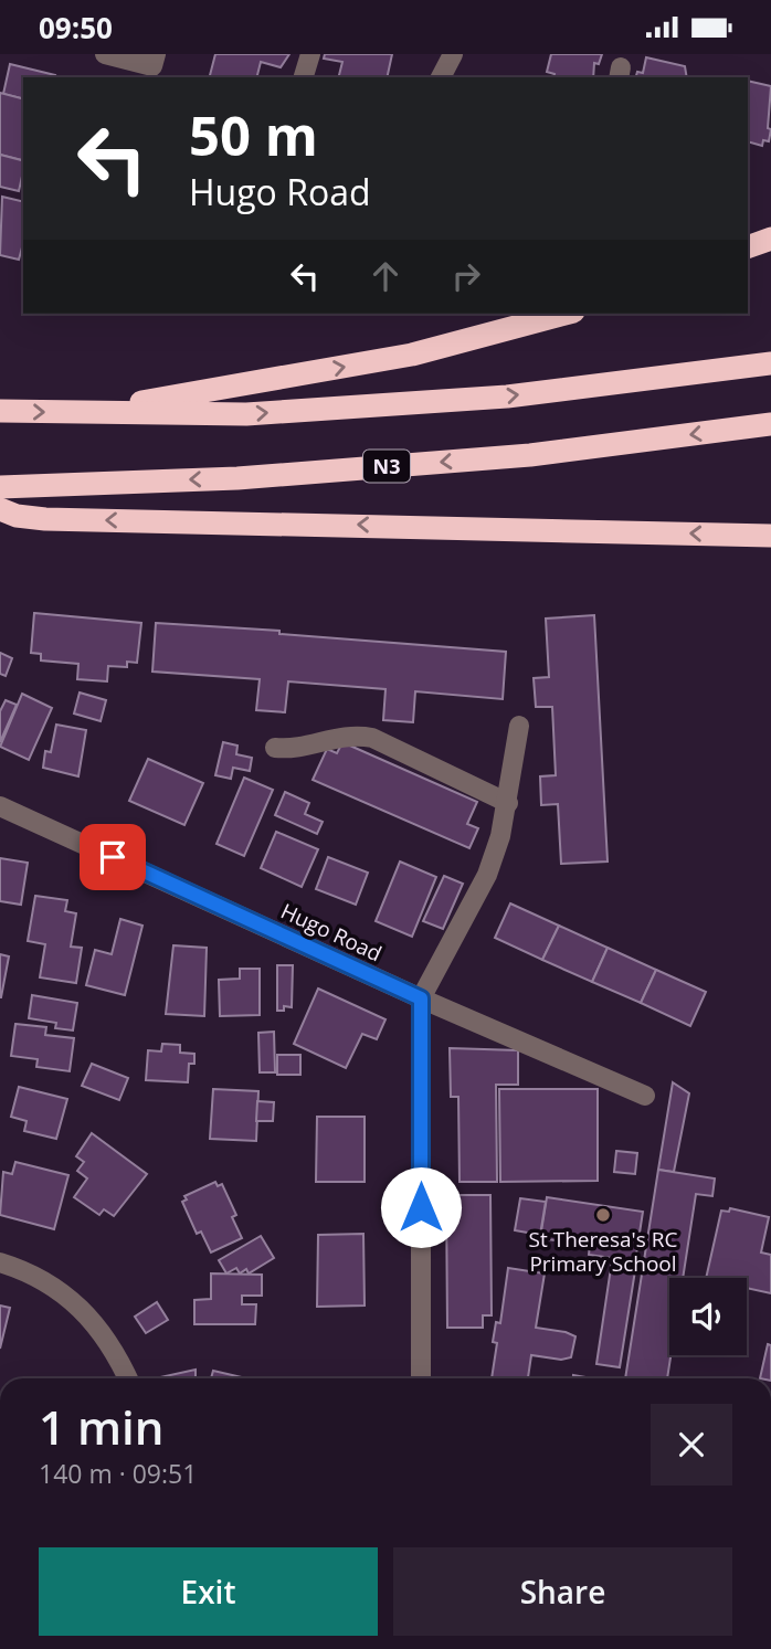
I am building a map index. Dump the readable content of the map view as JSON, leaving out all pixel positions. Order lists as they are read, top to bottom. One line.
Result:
{"streets":{"highway":["N3"],"street":["Hugo Road"]},"places":["St Theresa's RC Primary School"],"page":{"status":"09:50","turn":["50 m","Hugo Road"],"heading":["1 min","140 m · 09:51"],"buttons":["Exit","Share"]}}
